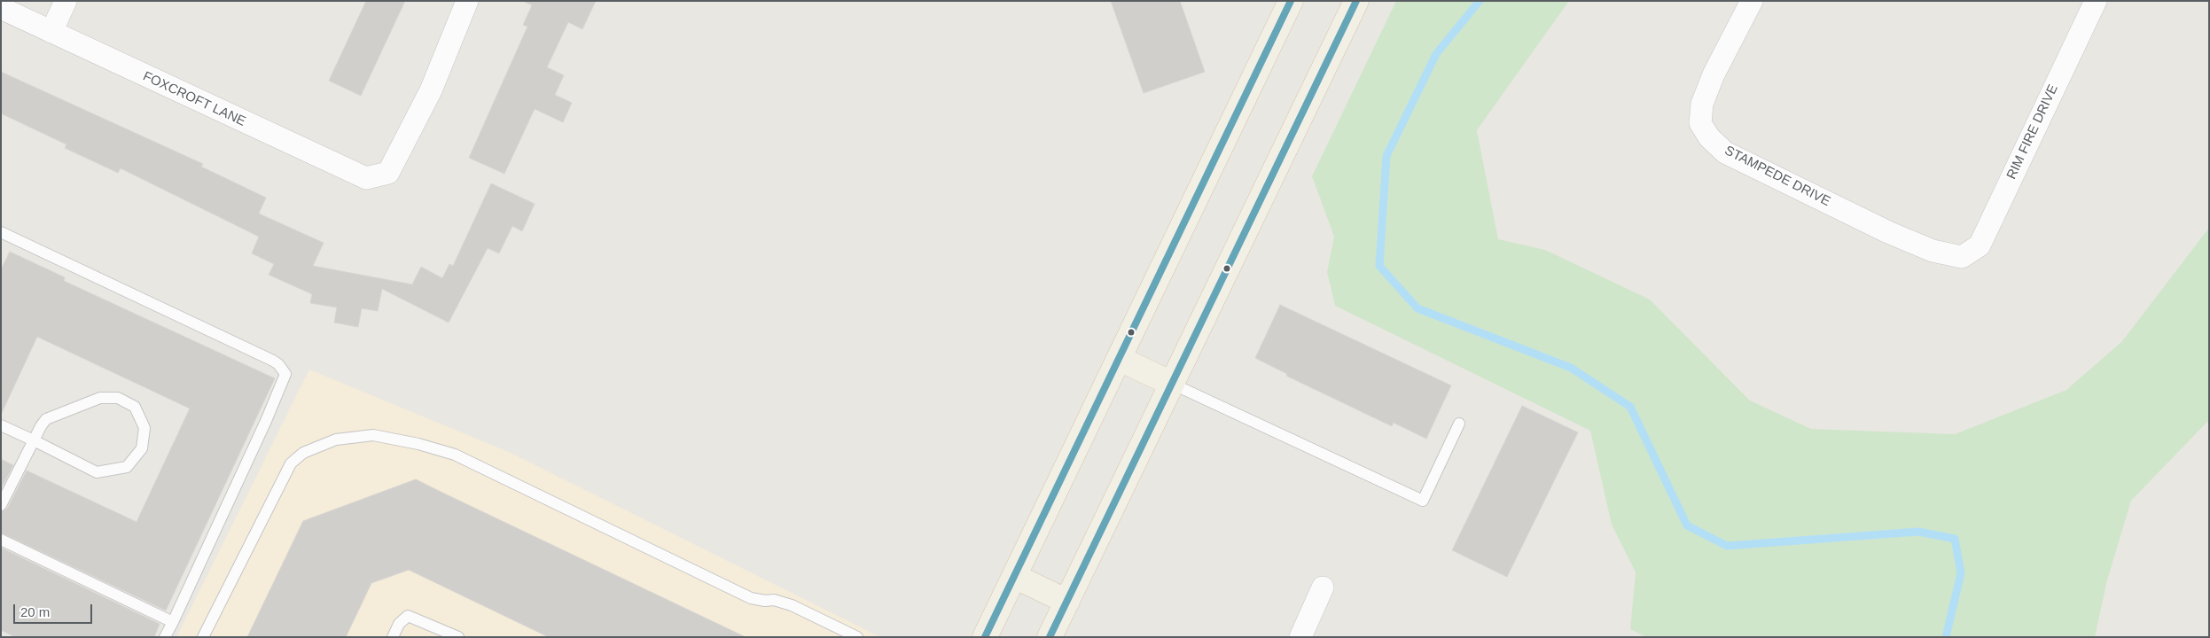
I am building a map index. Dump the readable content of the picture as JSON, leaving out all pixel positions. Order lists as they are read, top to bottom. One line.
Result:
{"streets":{"street":["FOXCROFT LANE","RIM FIRE DRIVE","STAMPEDE DRIVE"]},"crossings":[["RIM FIRE DRIVE","STAMPEDE DRIVE"]],"scale_bar":"20 m"}
